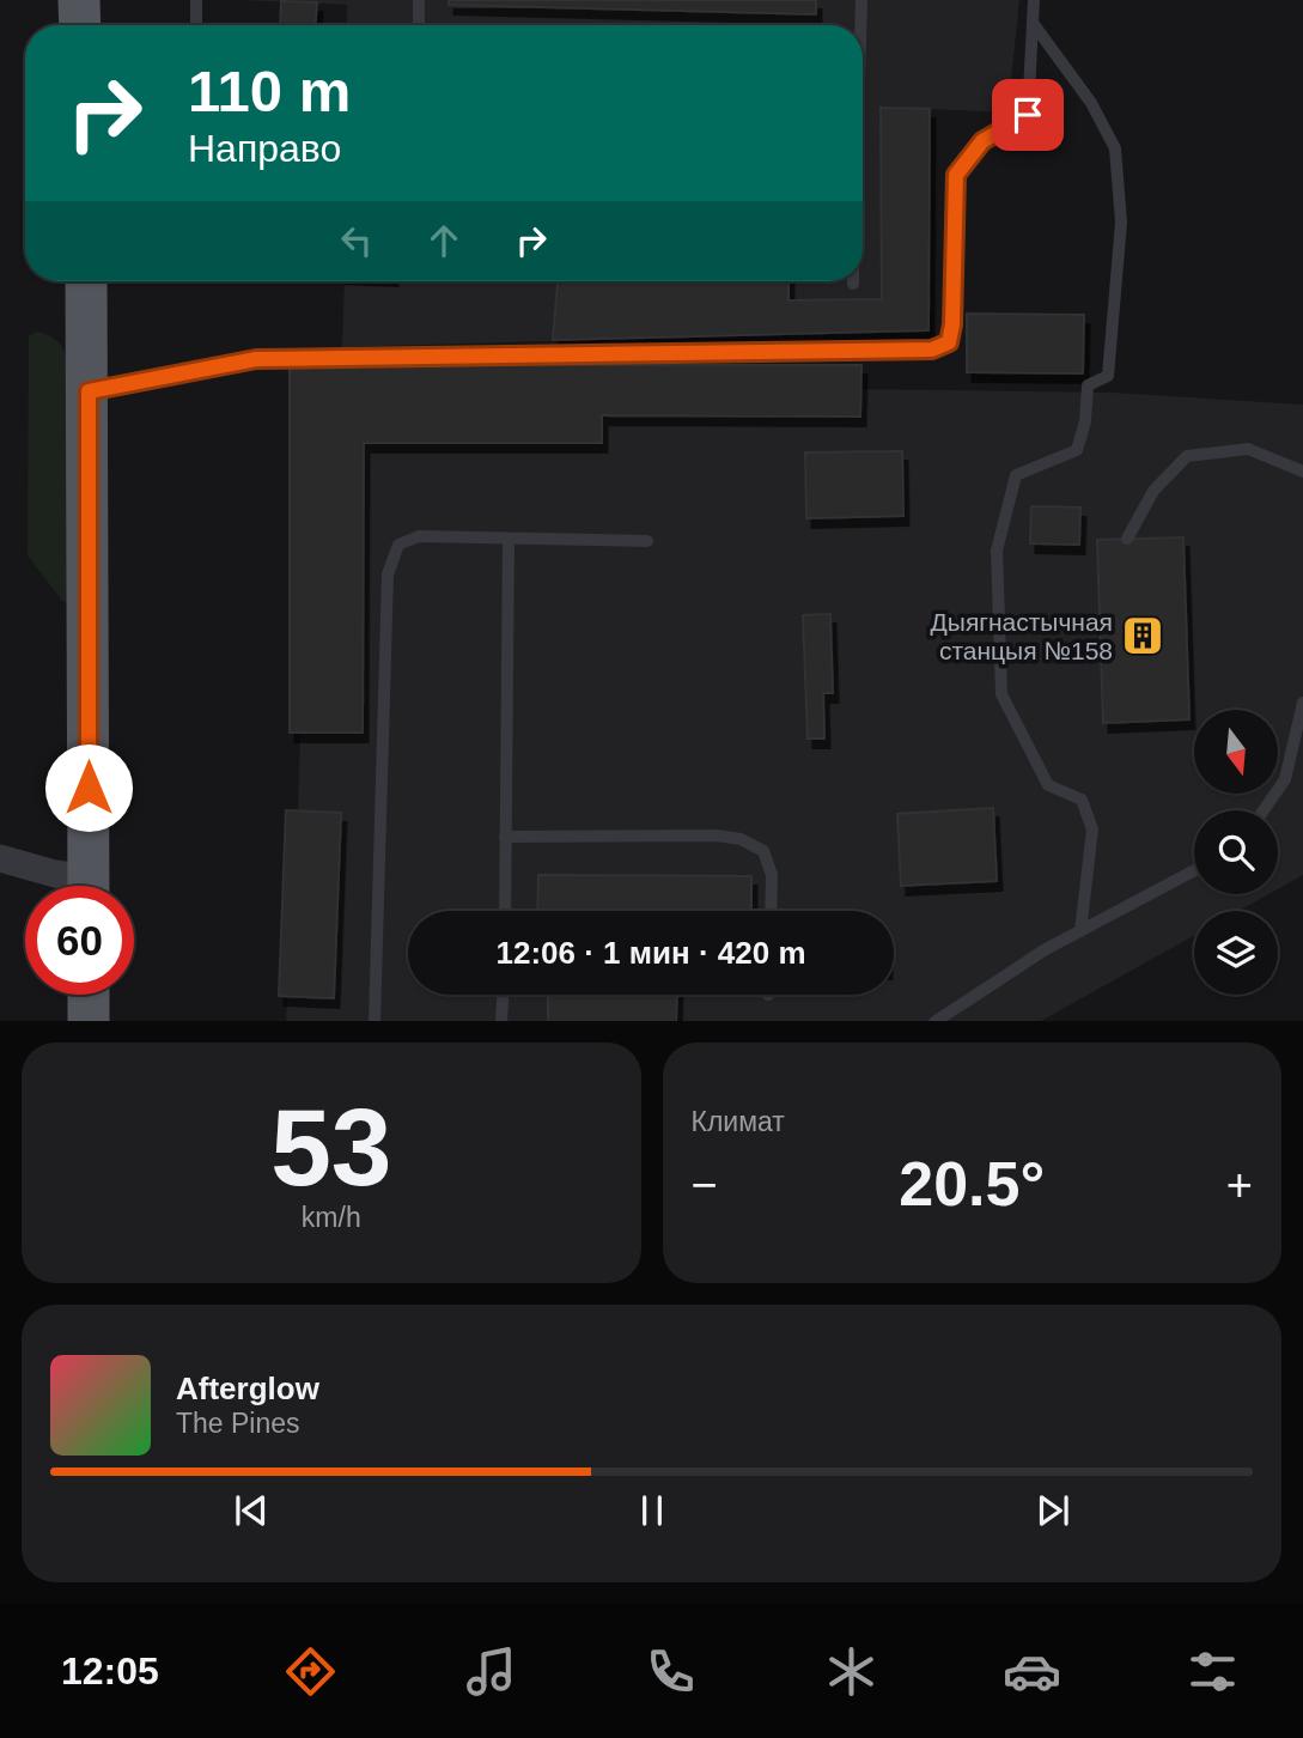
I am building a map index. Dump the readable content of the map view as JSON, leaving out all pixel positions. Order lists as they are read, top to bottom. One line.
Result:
{"places":{"building":["Дыягнастычная станцыя №158"]},"north":"bottom","page":{"turn":["110 m","Направо"],"limit":"60","trip":"12:06 · 1 мин · 420 m","tile":[["53","km/h"],"Климат"],"heat":["−","20.5°","+"],"song":["Afterglow","The Pines"],"tabs":"12:05"}}
